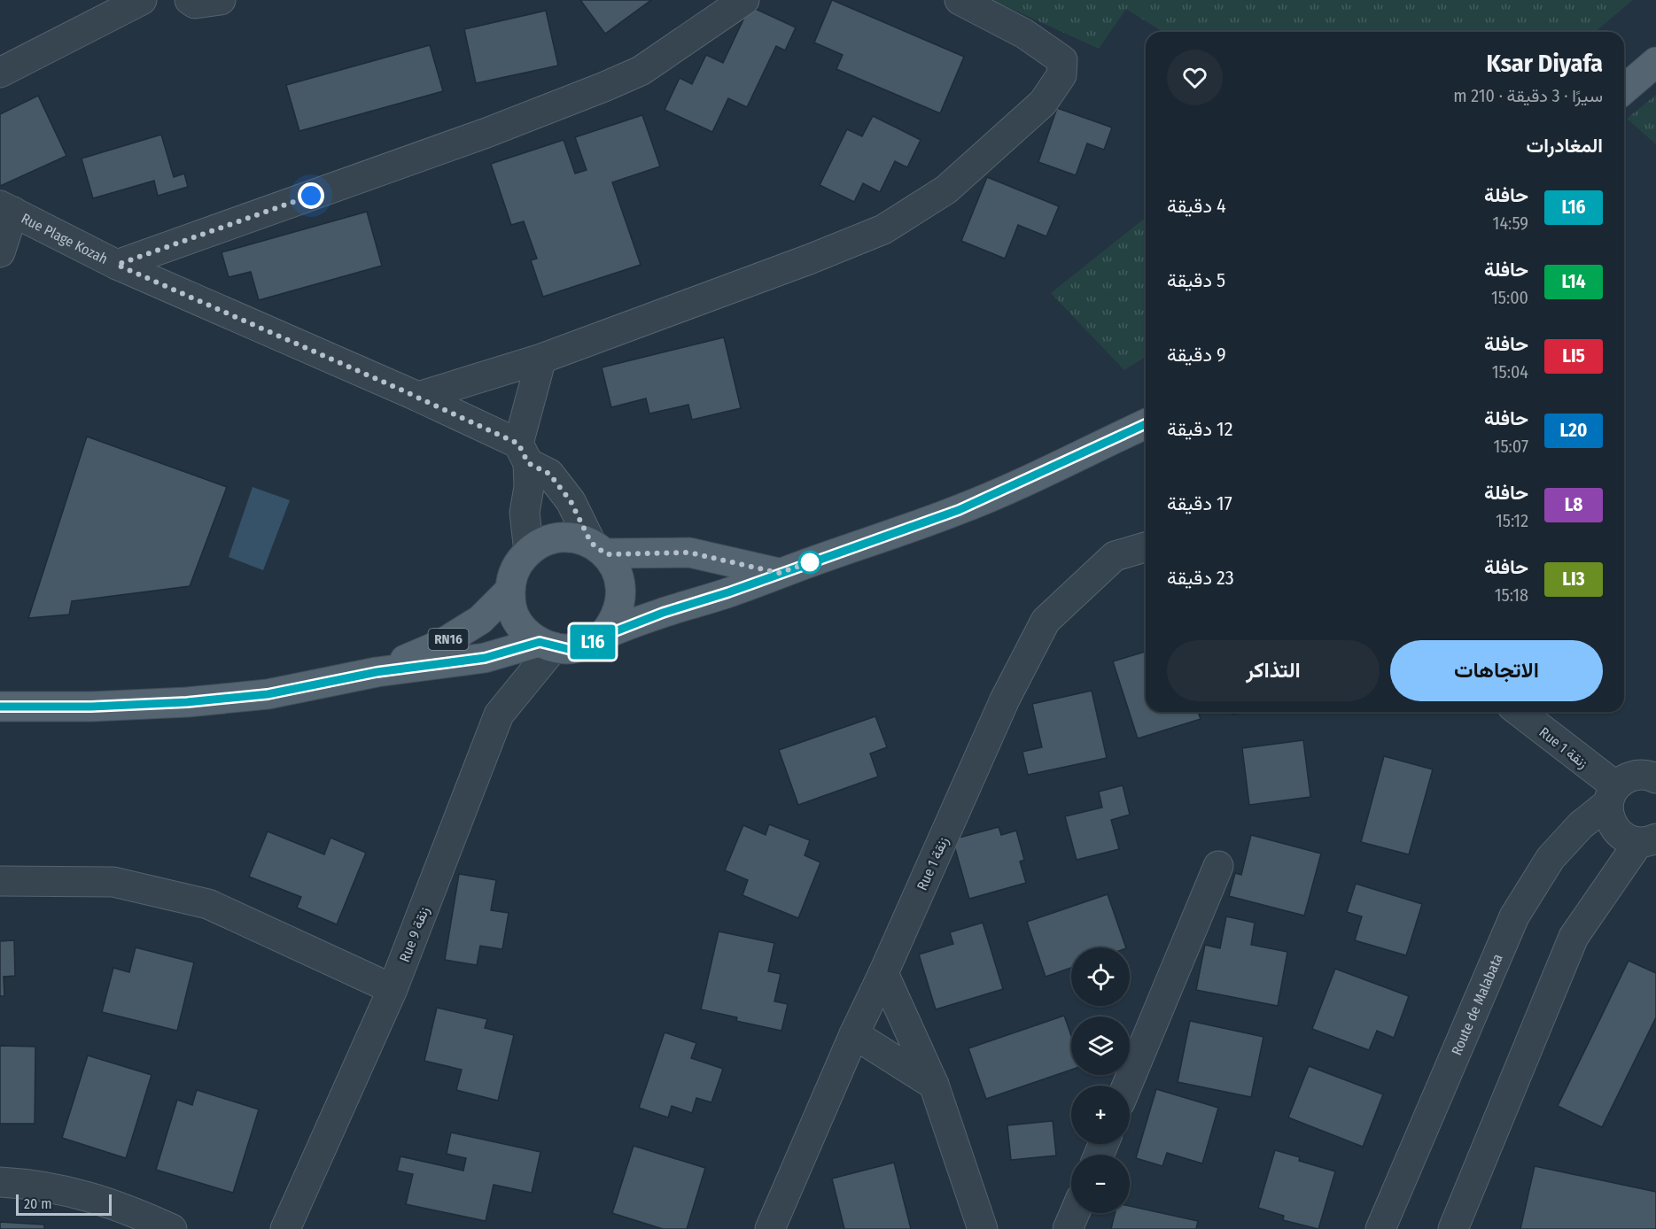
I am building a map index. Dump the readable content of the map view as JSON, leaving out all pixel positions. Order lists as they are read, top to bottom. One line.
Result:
{"streets":{"main road":["RN16"],"street":["Rue Plage Kozah","Rue 1 زنقة","Rue 9 زنقة","Route de Malabata"]},"crossings":[["Rue Plage Kozah","RN16"],["Rue Plage Kozah","Rue 9 زنقة"],["RN16","Rue 9 زنقة"],["Rue 1 زنقة","Route de Malabata"]],"lines":["bus line L16"],"scale_bar":"20 m","page":{"on_map":"L16","heading":[["Ksar Diyafa","سيرًا · 3 دقيقة · 210 m"],"المغادرات"],"list":[{"mark":"L16","name":"حافلة","note":"14:59","value":"4 دقيقة"},{"mark":"L14","name":"حافلة","note":"15:00","value":"5 دقيقة"},{"mark":"LI5","name":"حافلة","note":"15:04","value":"9 دقيقة"},{"mark":"L20","name":"حافلة","note":"15:07","value":"12 دقيقة"},{"mark":"L8","name":"حافلة","note":"15:12","value":"17 دقيقة"},{"mark":"LI3","name":"حافلة","note":"15:18","value":"23 دقيقة"}],"buttons":["الاتجاهات","التذاكر"],"map_buttons":["+","−"],"scale":"20 m"}}
